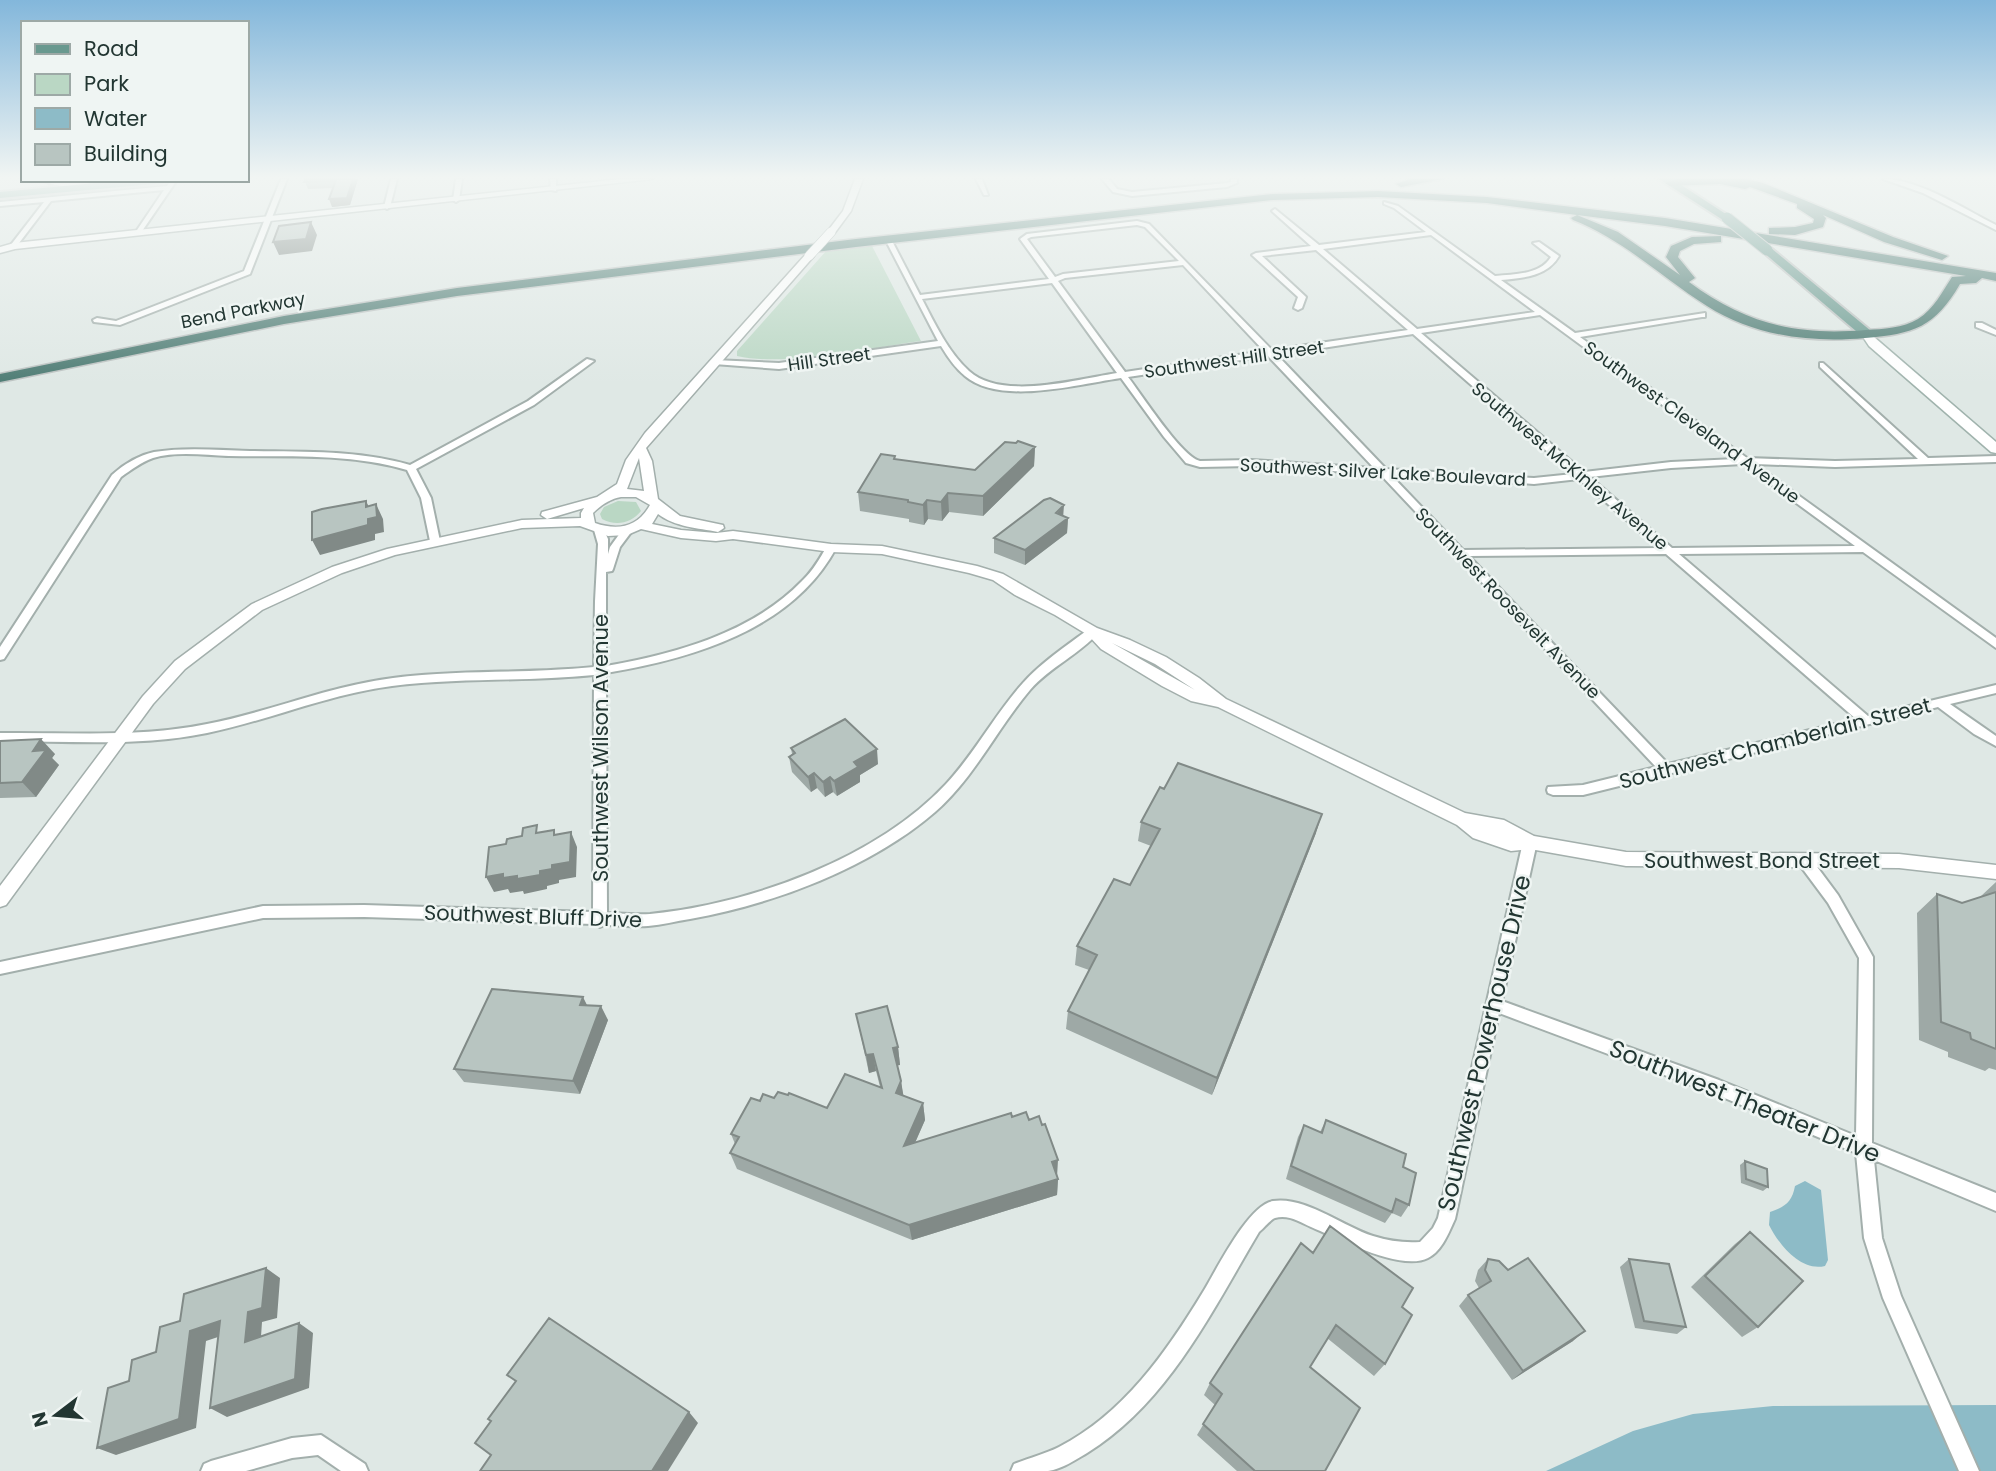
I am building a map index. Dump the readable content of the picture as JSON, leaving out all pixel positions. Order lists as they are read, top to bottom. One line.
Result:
{"streets":{"highway":["Bend Parkway"],"street":["Hill Street","Southwest Hill Street","Southwest Cleveland Avenue","Southwest McKinley Avenue","Southwest Silver Lake Boulevard","Southwest Roosevelt Avenue","Southwest Chamberlain Street","Southwest Wilson Avenue","Southwest Bond Street","Southwest Bluff Drive","Southwest Powerhouse Drive","Southwest Theater Drive"]},"crossings":[["Hill Street","Southwest Hill Street"],["Southwest Hill Street","Southwest Cleveland Avenue"],["Southwest Hill Street","Southwest McKinley Avenue"],["Southwest Hill Street","Southwest Roosevelt Avenue"],["Southwest Cleveland Avenue","Southwest Silver Lake Boulevard"],["Southwest McKinley Avenue","Southwest Silver Lake Boulevard"],["Southwest McKinley Avenue","Southwest Chamberlain Street"],["Southwest Silver Lake Boulevard","Southwest Roosevelt Avenue"],["Southwest Roosevelt Avenue","Southwest Chamberlain Street"],["Southwest Wilson Avenue","Southwest Bluff Drive"],["Southwest Bond Street","Southwest Bluff Drive"],["Southwest Bond Street","Southwest Powerhouse Drive"],["Southwest Powerhouse Drive","Southwest Theater Drive"]],"legend":["Road","Park","Water","Building"],"north":"left"}
